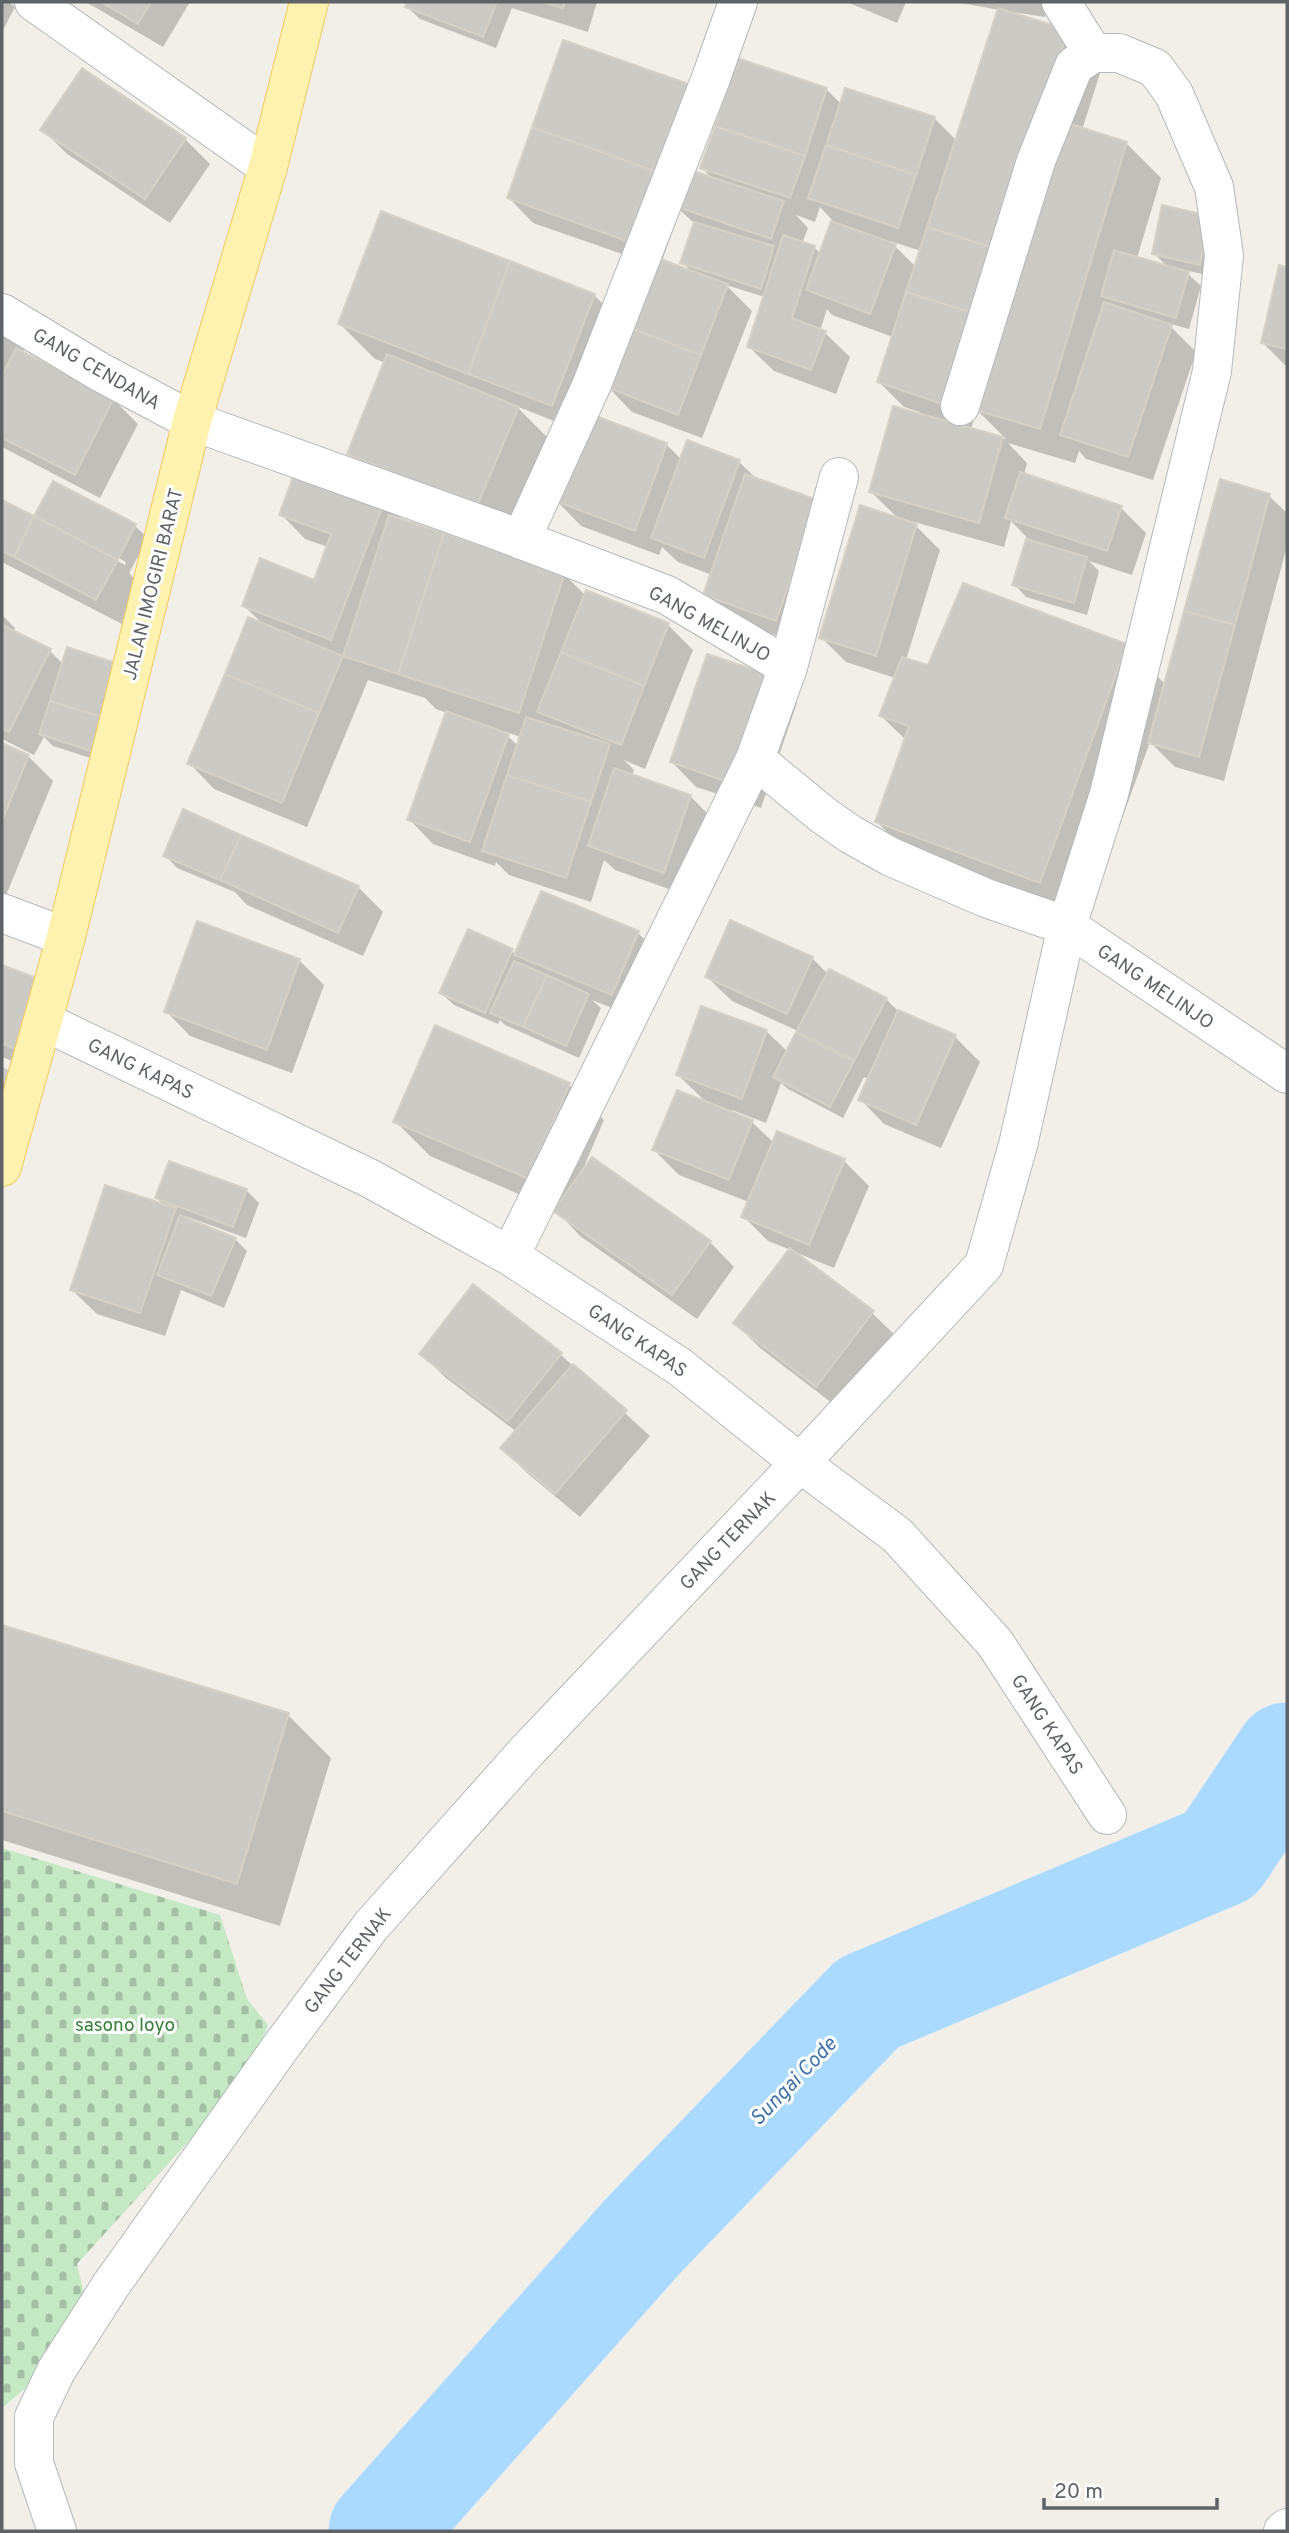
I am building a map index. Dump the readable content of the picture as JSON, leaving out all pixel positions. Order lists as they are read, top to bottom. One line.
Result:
{"streets":{"main road":["JALAN IMOGIRI BARAT"],"street":["GANG CENDANA","GANG MELINJO","GANG KAPAS","GANG TERNAK"]},"crossings":[["GANG CENDANA","JALAN IMOGIRI BARAT"],["GANG CENDANA","GANG MELINJO"],["JALAN IMOGIRI BARAT","GANG MELINJO"],["JALAN IMOGIRI BARAT","GANG KAPAS"],["GANG MELINJO","GANG TERNAK"],["GANG KAPAS","GANG TERNAK"]],"water":["Sungai Code"],"parks":["sasono loyo"],"scale_bar":"20 m"}
